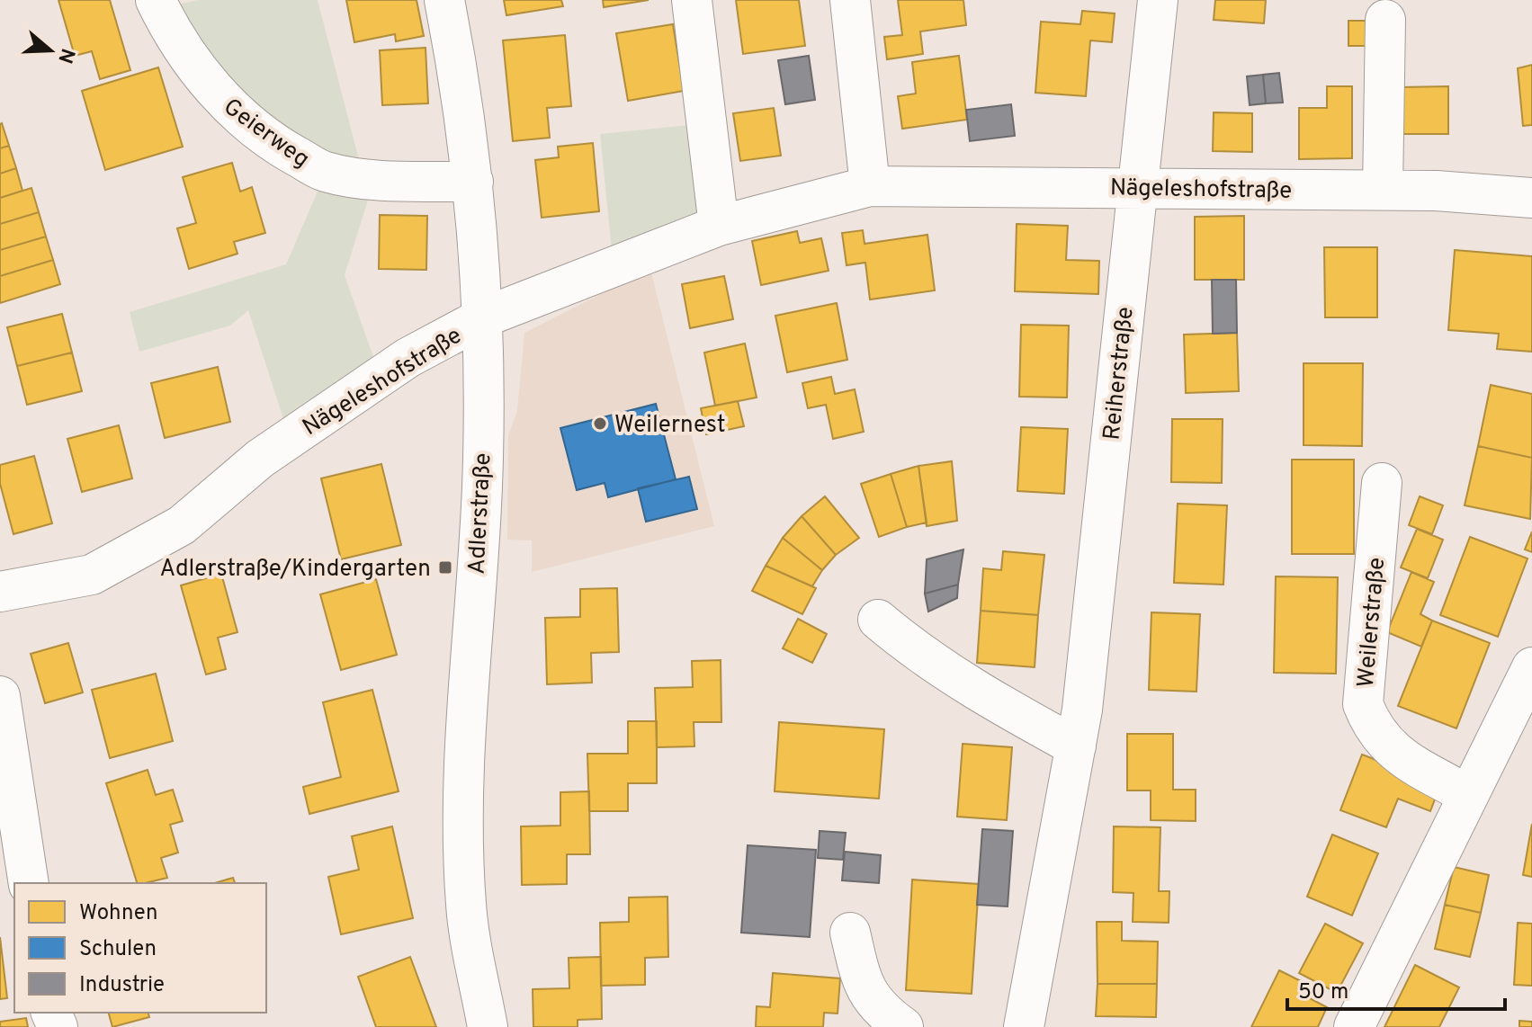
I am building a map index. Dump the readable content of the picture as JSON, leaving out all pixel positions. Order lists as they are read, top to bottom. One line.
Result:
{"streets":{"street":["Geierweg","Nägeleshofstraße","Reiherstraße","Adlerstraße","Weilerstraße"]},"crossings":[["Geierweg","Adlerstraße"],["Nägeleshofstraße","Reiherstraße"],["Nägeleshofstraße","Adlerstraße"]],"places":{"other":["Weilernest"],"transit":["Adlerstraße/Kindergarten"]},"legend":["Wohnen","Schulen","Industrie"],"scale_bar":"50 m","north":"right"}
